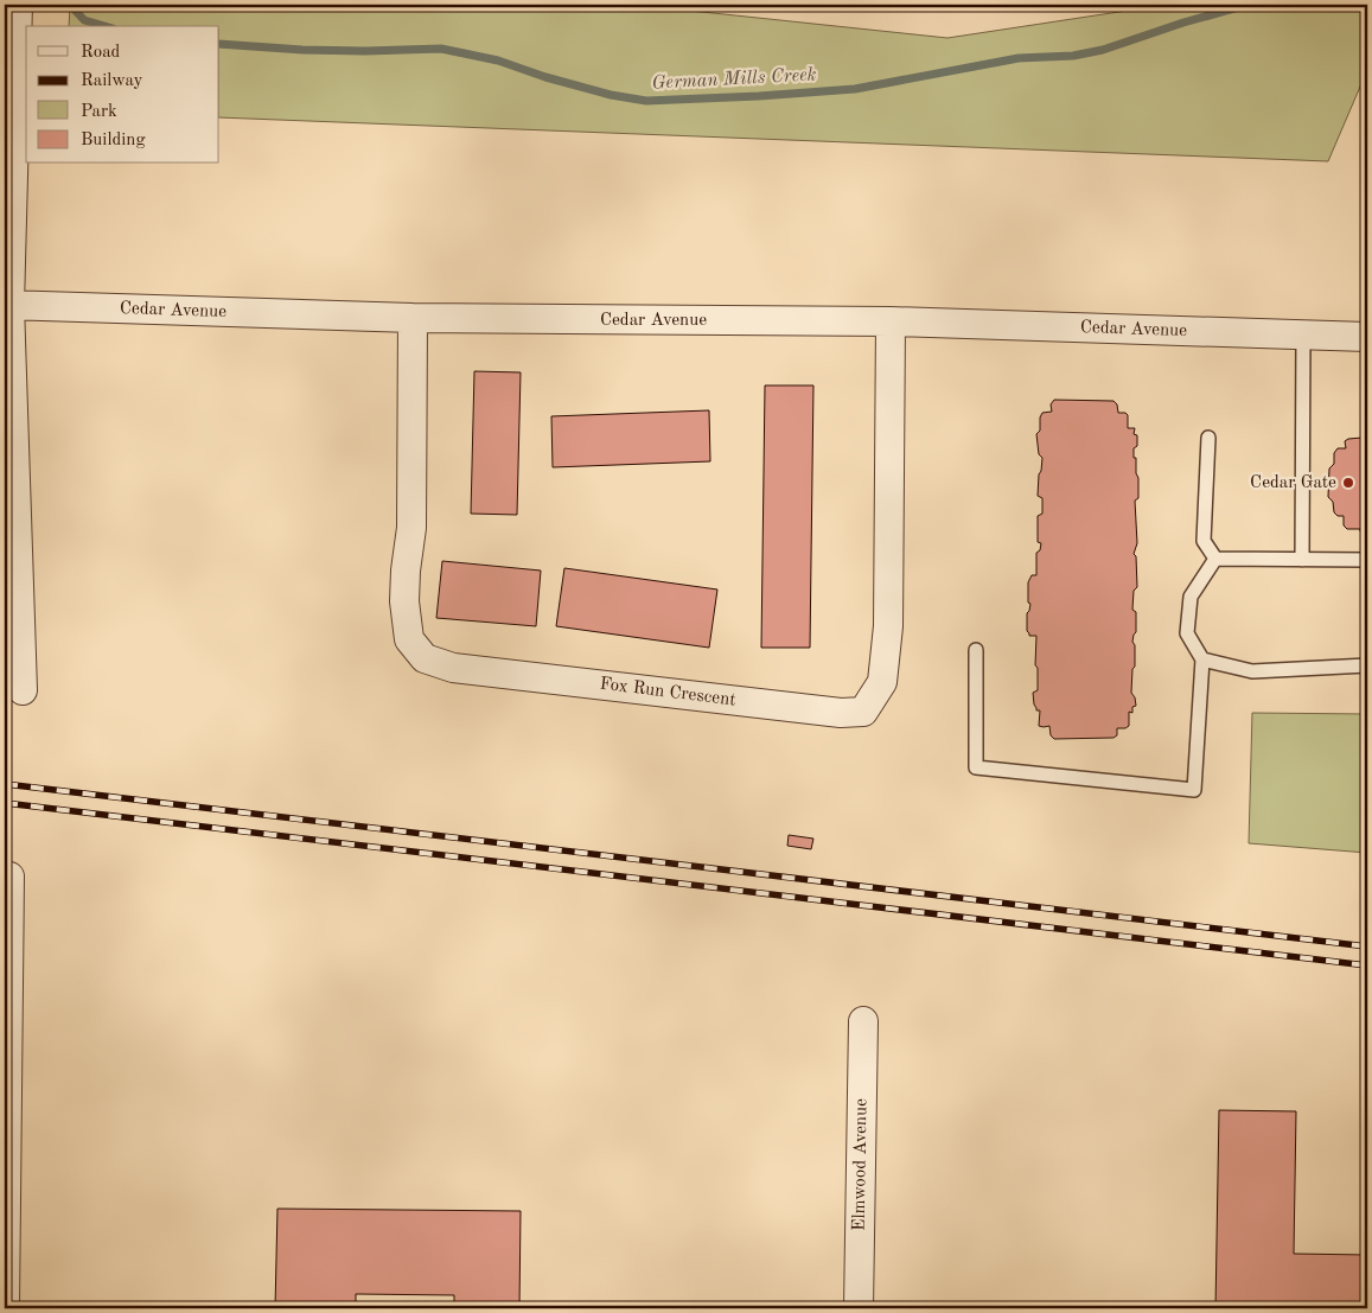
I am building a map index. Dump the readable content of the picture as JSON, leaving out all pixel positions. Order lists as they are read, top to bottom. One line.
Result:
{"streets":{"street":["Cedar Avenue","Fox Run Crescent","Elmwood Avenue"]},"crossings":[["Cedar Avenue","Fox Run Crescent"]],"water":["German Mills Creek"],"places":["Cedar Gate"],"legend":["Road","Railway","Park","Building"]}
